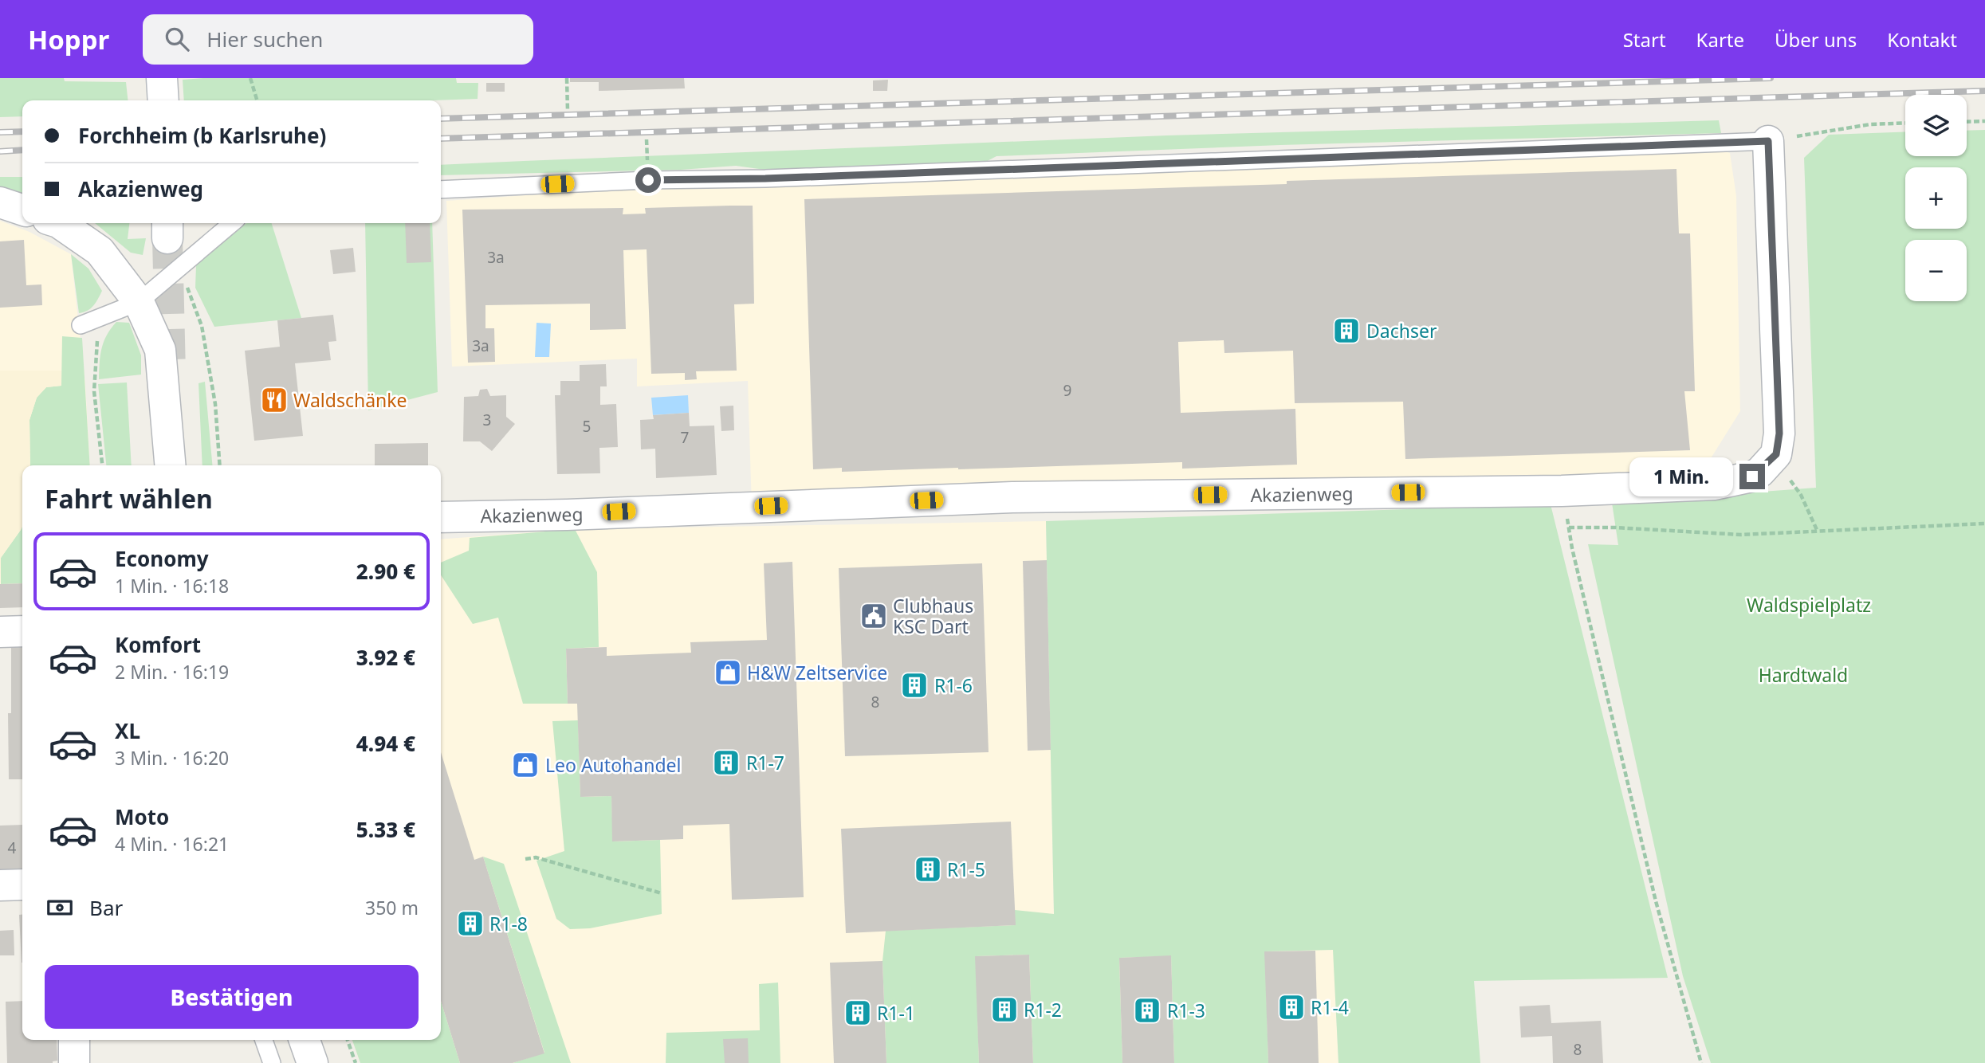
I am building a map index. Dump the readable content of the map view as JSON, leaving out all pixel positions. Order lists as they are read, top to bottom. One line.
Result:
{"streets":{"street":["Akazienweg"]},"parks":["Waldspielplatz","Hardtwald"],"places":{"building":["Dachser","R1-6","R1-7","R1-5","R1-8","R1-4","R1-2","R1-3","R1-1"],"restaurant":["Waldschänke"],"public building":["Clubhaus KSC Dart"],"shop":["H&W Zeltservice","Leo Autohandel"]},"house_numbers":["3a","3a","9","3","5","7","8","4","8"],"page":{"header":"Hoppr","search":"Hier suchen","nav":["Start","Karte","Über uns","Kontakt"],"map_buttons":["+","−"],"banner":["Forchheim (b Karlsruhe)","Akazienweg"],"bubble":"1 Min.","heading":"Fahrt wählen","list":[{"name":"Economy","note":"1 Min. · 16:18","value":"2.90 €"},{"name":"Komfort","note":"2 Min. · 16:19","value":"3.92 €"},{"name":"XL","note":"3 Min. · 16:20","value":"4.94 €"},{"name":"Moto","note":"4 Min. · 16:21","value":"5.33 €"}],"pay":["Bar","350 m"],"buttons":"Bestätigen"}}
